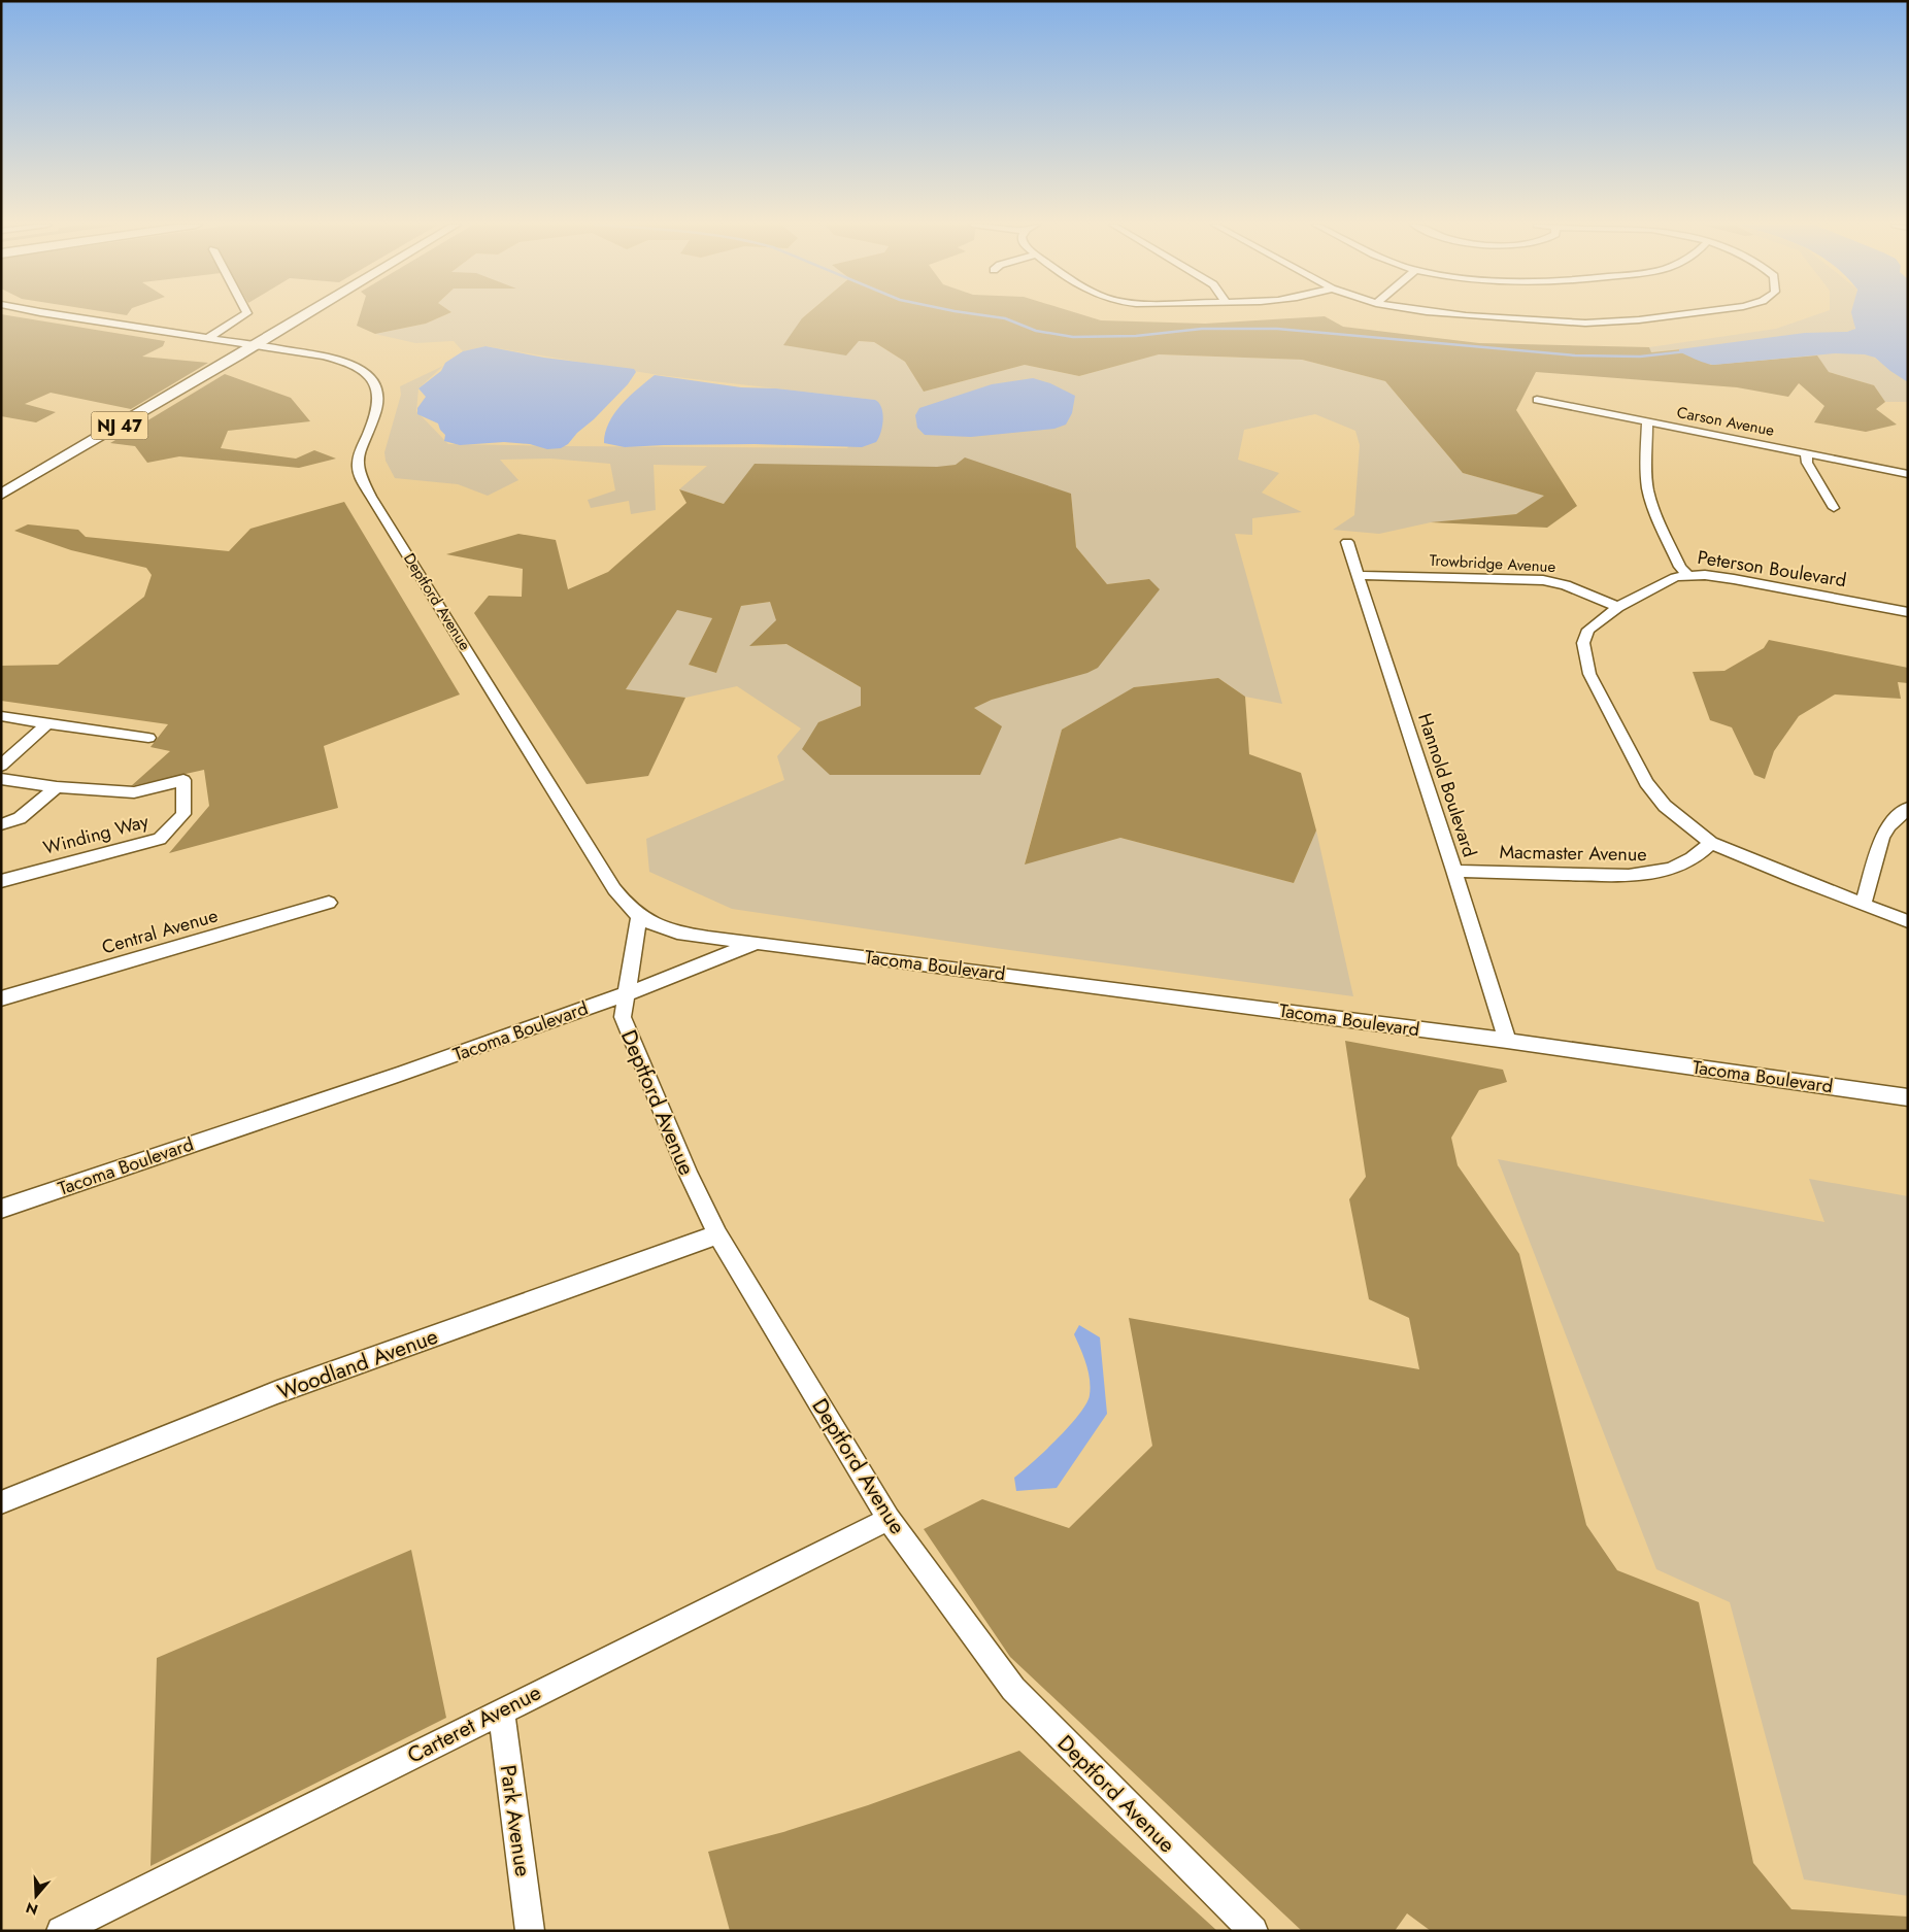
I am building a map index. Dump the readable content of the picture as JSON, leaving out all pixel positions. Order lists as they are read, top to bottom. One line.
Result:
{"streets":{"main road":["NJ 47"],"street":["Carson Avenue","Trowbridge Avenue","Peterson Boulevard","Deptford Avenue","Hannold Boulevard","Winding Way","Macmaster Avenue","Central Avenue","Tacoma Boulevard","Woodland Avenue","Carteret Avenue","Park Avenue"]},"crossings":[["NJ 47","Deptford Avenue"],["Trowbridge Avenue","Peterson Boulevard"],["Trowbridge Avenue","Hannold Boulevard"],["Peterson Boulevard","Macmaster Avenue"],["Deptford Avenue","Tacoma Boulevard"],["Deptford Avenue","Woodland Avenue"],["Deptford Avenue","Carteret Avenue"],["Hannold Boulevard","Macmaster Avenue"],["Hannold Boulevard","Tacoma Boulevard"],["Carteret Avenue","Park Avenue"]],"north":"bottom"}
